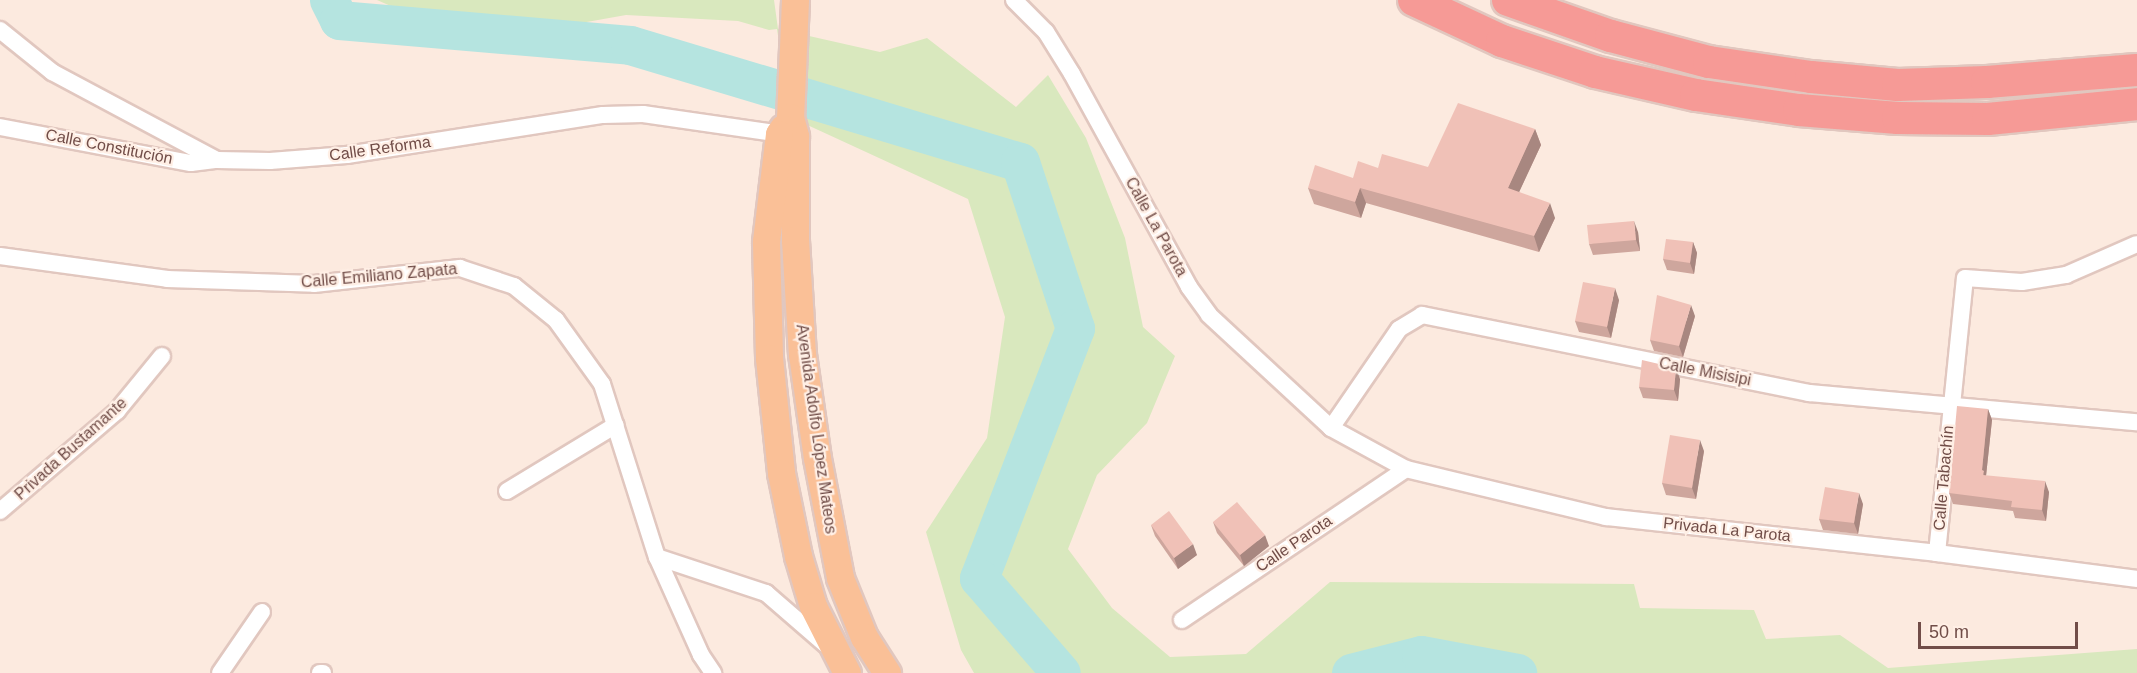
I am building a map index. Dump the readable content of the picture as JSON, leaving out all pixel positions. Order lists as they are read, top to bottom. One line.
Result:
{"streets":{"main road":["Avenida Adolfo López Mateos"],"street":["Calle Constitución","Calle Reforma","Calle La Parota","Calle Emiliano Zapata","Calle Misisipi","Privada Bustamante","Calle Tabachín","Privada La Parota","Calle Parota"]},"crossings":[["Calle Constitución","Calle Reforma"],["Calle Reforma","Avenida Adolfo López Mateos"],["Calle La Parota","Calle Misisipi"],["Calle La Parota","Privada La Parota"],["Calle Misisipi","Calle Tabachín"],["Calle Misisipi","Privada La Parota"],["Calle Tabachín","Privada La Parota"],["Privada La Parota","Calle Parota"]],"scale_bar":"50 m"}
